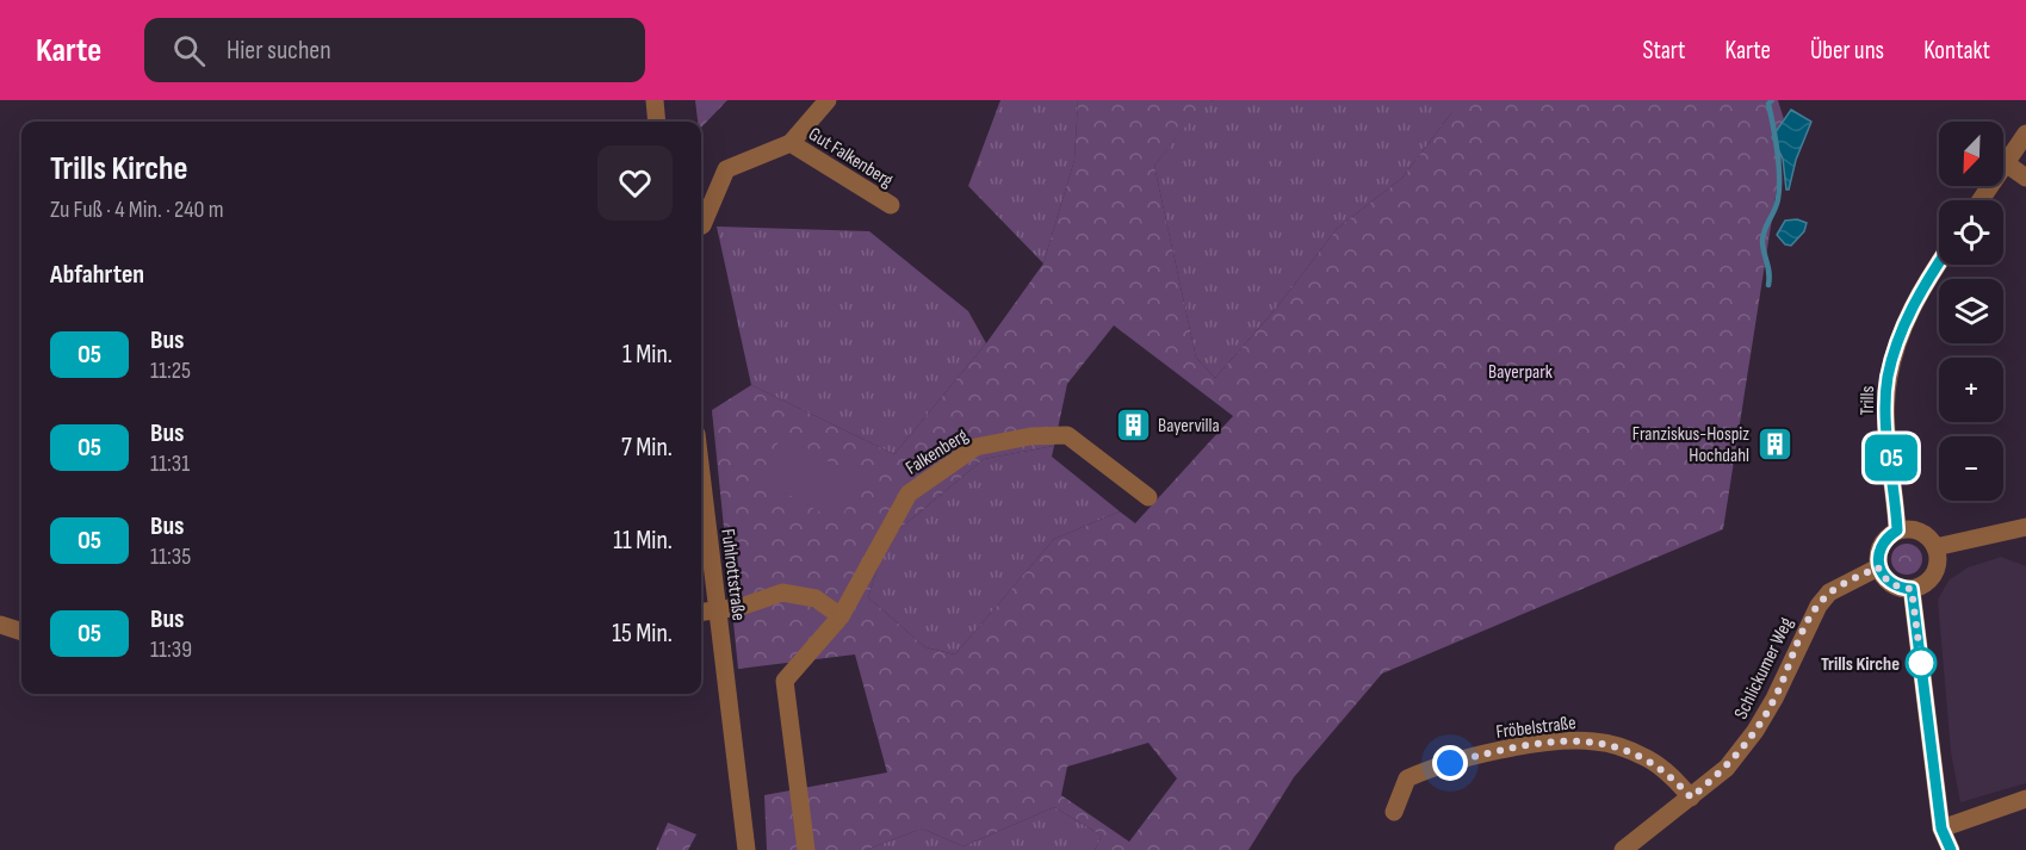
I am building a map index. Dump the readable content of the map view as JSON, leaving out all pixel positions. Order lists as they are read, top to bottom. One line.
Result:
{"streets":{"street":["Gut Falkenberg","Trills","Falkenberg","Fuhlrottstraße","Schlickumer Weg","Fröbelstraße"]},"crossings":[["Trills","Schlickumer Weg"],["Schlickumer Weg","Fröbelstraße"]],"parks":["Bayerpark"],"places":{"building":["Bayervilla","Franziskus-Hospiz Hochdahl"],"other":["Trills Kirche"]},"lines":["bus line O5"],"north":"bottom left","page":{"header":"Karte","search":"Hier suchen","nav":["Start","Karte","Über uns","Kontakt"],"on_map":"O5","map_buttons":["+","−"],"heading":[["Trills Kirche","Zu Fuß · 4 Min. · 240 m"],"Abfahrten"],"list":[{"mark":"O5","name":"Bus","note":"11:25","value":"1 Min."},{"mark":"O5","name":"Bus","note":"11:31","value":"7 Min."},{"mark":"O5","name":"Bus","note":"11:35","value":"11 Min."},{"mark":"O5","name":"Bus","note":"11:39","value":"15 Min."}]}}
